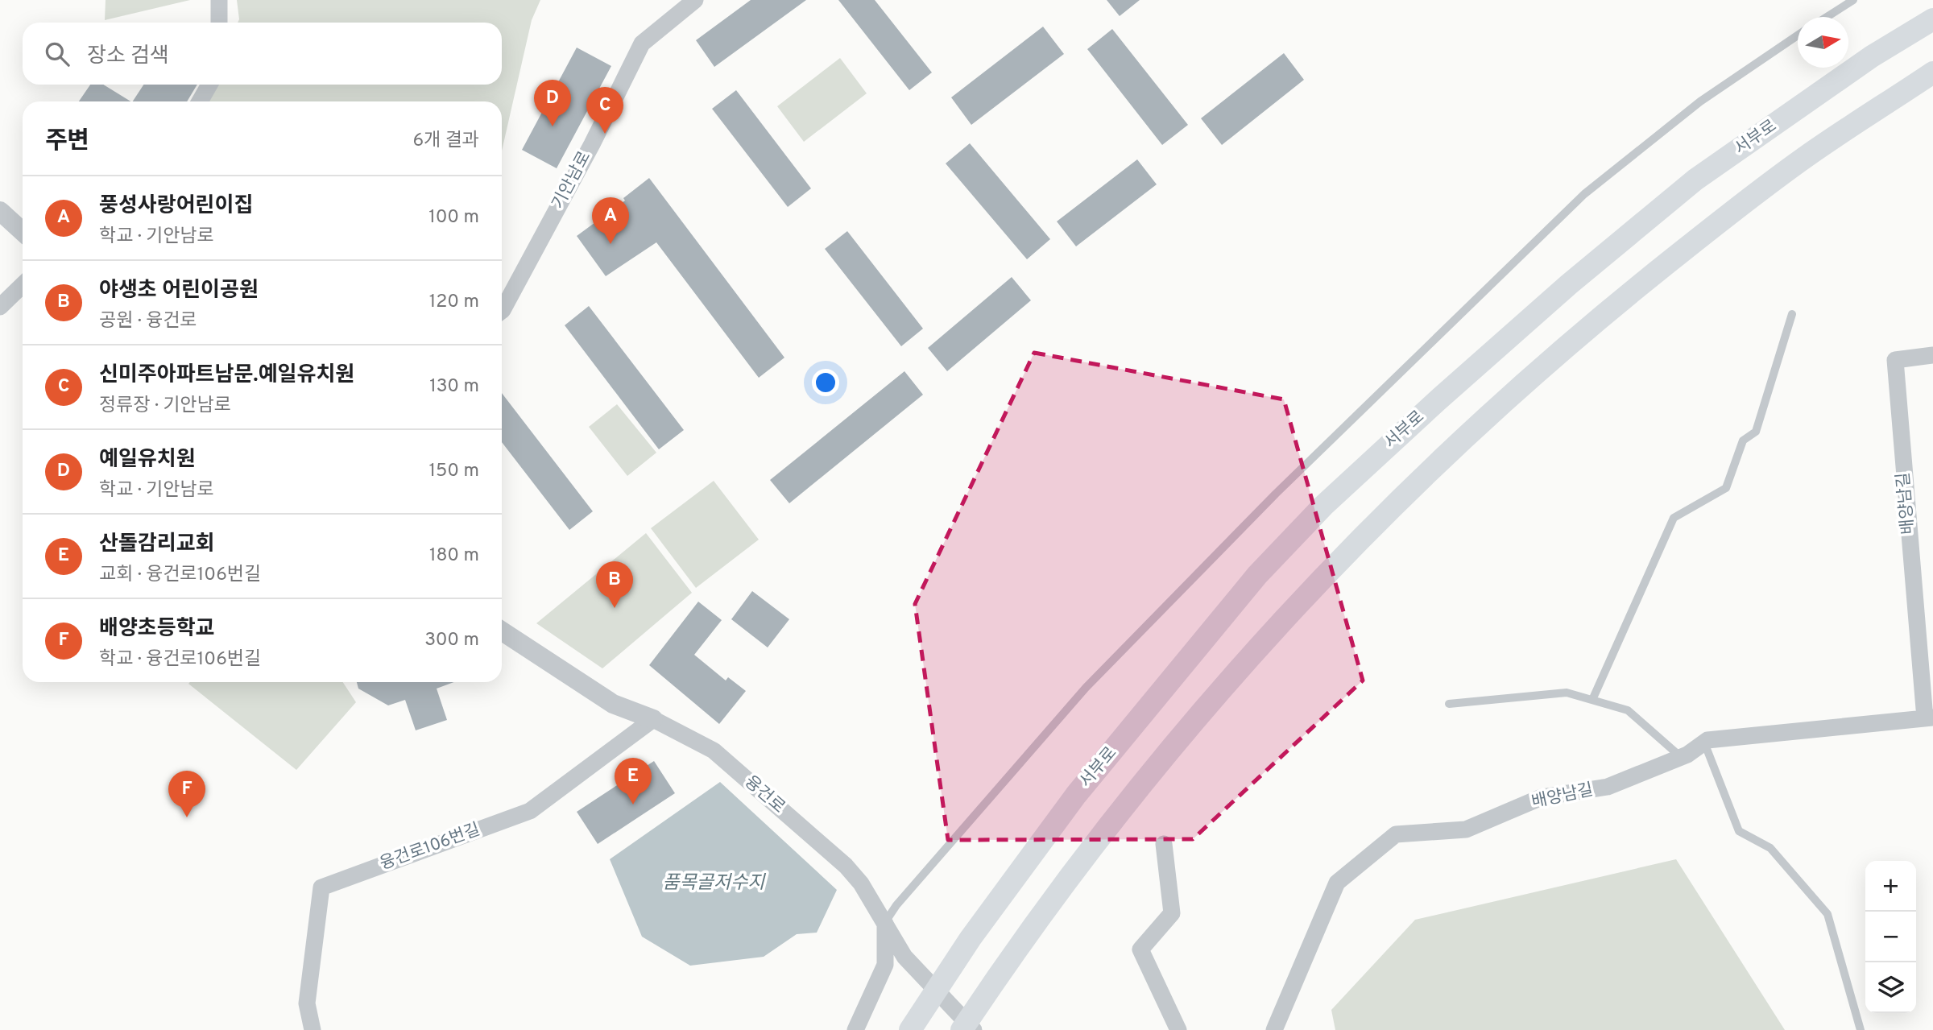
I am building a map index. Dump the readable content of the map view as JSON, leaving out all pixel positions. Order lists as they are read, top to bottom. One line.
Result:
{"streets":{"main road":["서부로"],"street":["기안남로","배양남길","융건로","융건로106번길"]},"crossings":[["융건로","융건로106번길"]],"water":["품목골저수지"],"north":"right","page":{"search":"장소 검색","pins":["D","C","A","B","E","F"],"heading":["주변","6개 결과"],"list":[{"mark":"A","name":"풍성사랑어린이집","note":"학교 · 기안남로","value":"100 m"},{"mark":"B","name":"야생초 어린이공원","note":"공원 · 융건로","value":"120 m"},{"mark":"C","name":"신미주아파트남문.예일유치원","note":"정류장 · 기안남로","value":"130 m"},{"mark":"D","name":"예일유치원","note":"학교 · 기안남로","value":"150 m"},{"mark":"E","name":"산돌감리교회","note":"교회 · 융건로106번길","value":"180 m"},{"mark":"F","name":"배양초등학교","note":"학교 · 융건로106번길","value":"300 m"}],"map_buttons":["+","−"]}}
